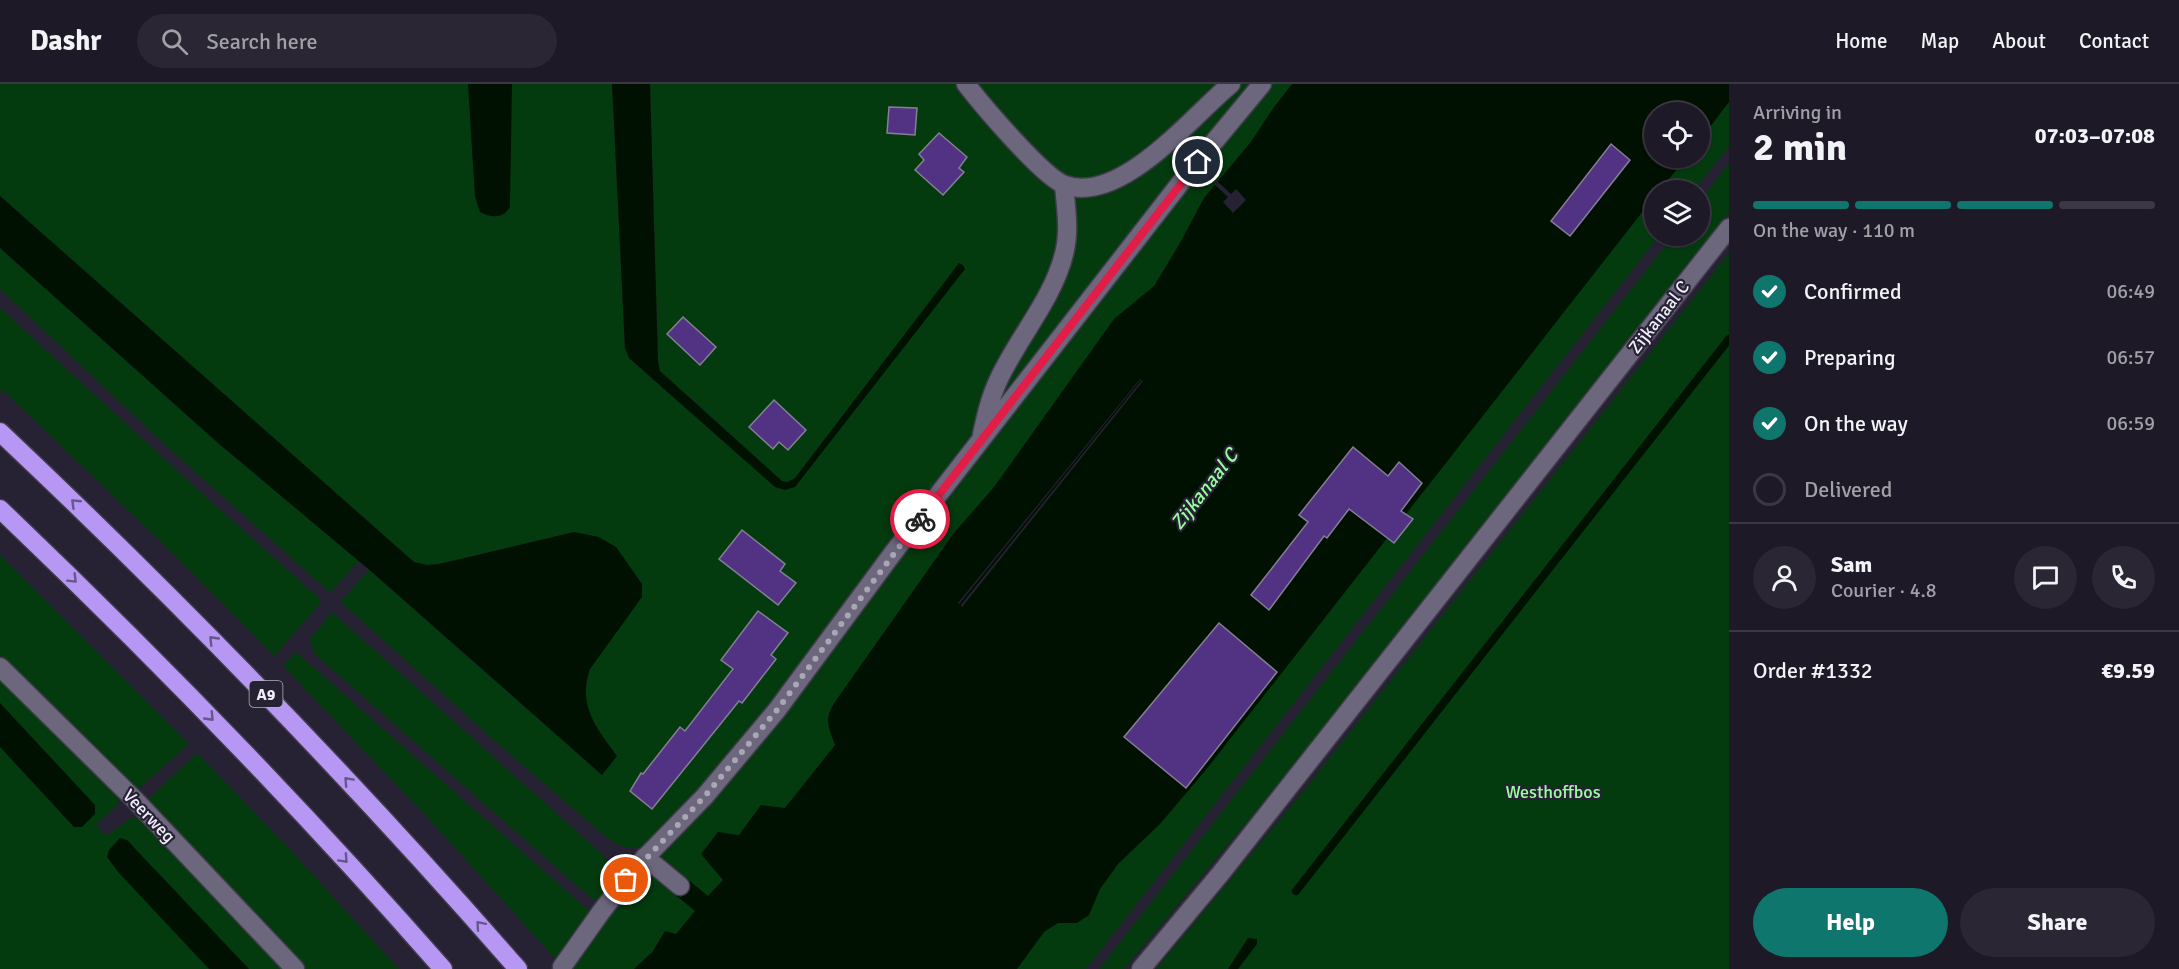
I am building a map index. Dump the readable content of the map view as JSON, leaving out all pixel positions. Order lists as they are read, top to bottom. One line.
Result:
{"streets":{"highway":["A9"],"street":["Zijkanaal C","Veerweg"]},"water":["Zijkanaal C"],"parks":["Westhoffbos"],"page":{"header":"Dashr","search":"Search here","nav":["Home","Map","About","Contact"],"heading":["2 min","Arriving in","07:03–07:08"],"panel":["Sam","Courier · 4.8","Order #1332","€9.59"],"bar":"On the way · 110 m","list":[["Confirmed","06:49"],["Preparing","06:57"],["On the way","06:59"],"Delivered"],"buttons":["Help","Share"]}}
